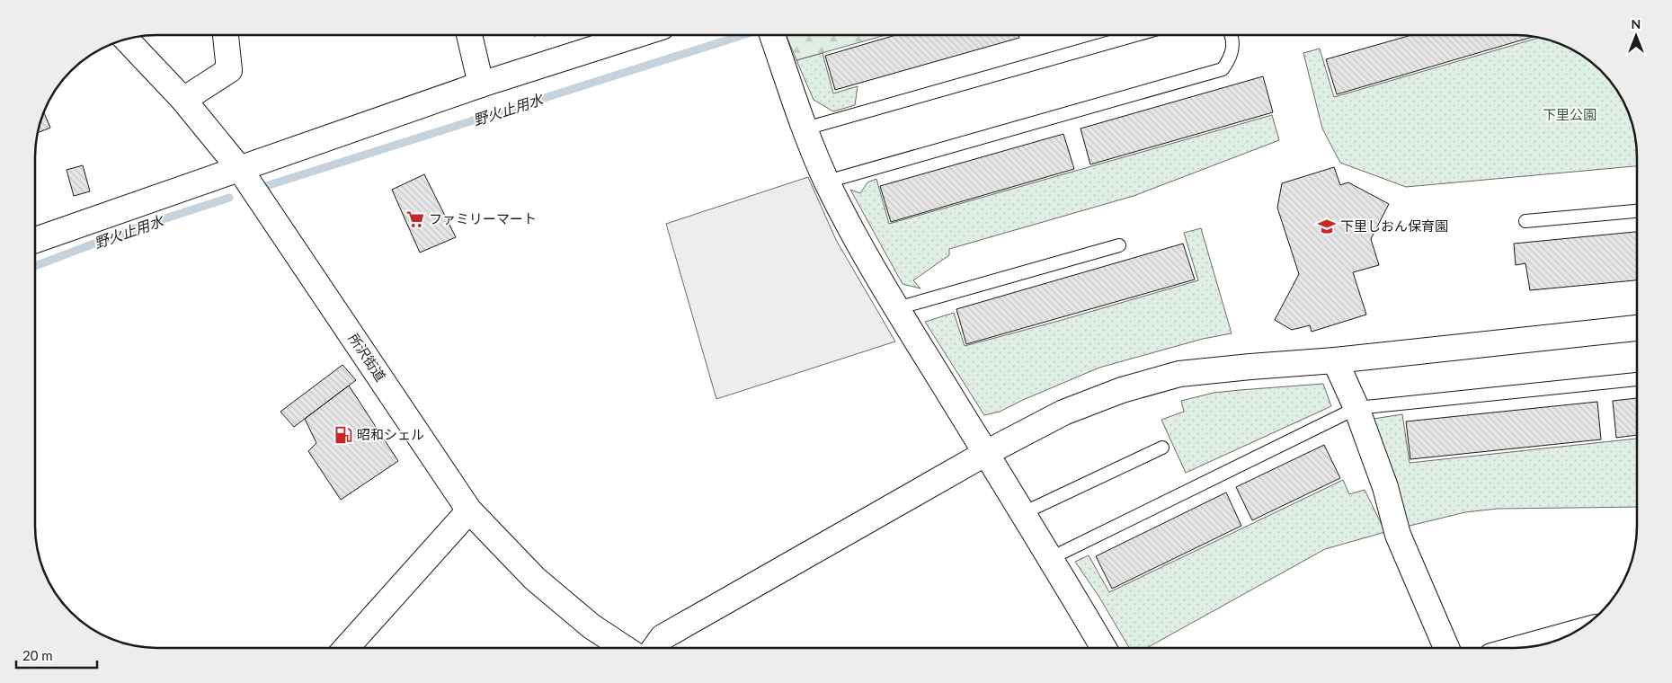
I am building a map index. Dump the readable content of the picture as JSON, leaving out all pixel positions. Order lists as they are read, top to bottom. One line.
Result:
{"streets":{"street":["所沢街道"]},"water":["野火止用水"],"parks":["下里公園"],"places":{"supermarket":["ファミリーマート"],"school or university":["下里しおん保育園"],"fuel station":["昭和シェル"]},"scale_bar":"20 m","north":"top"}
